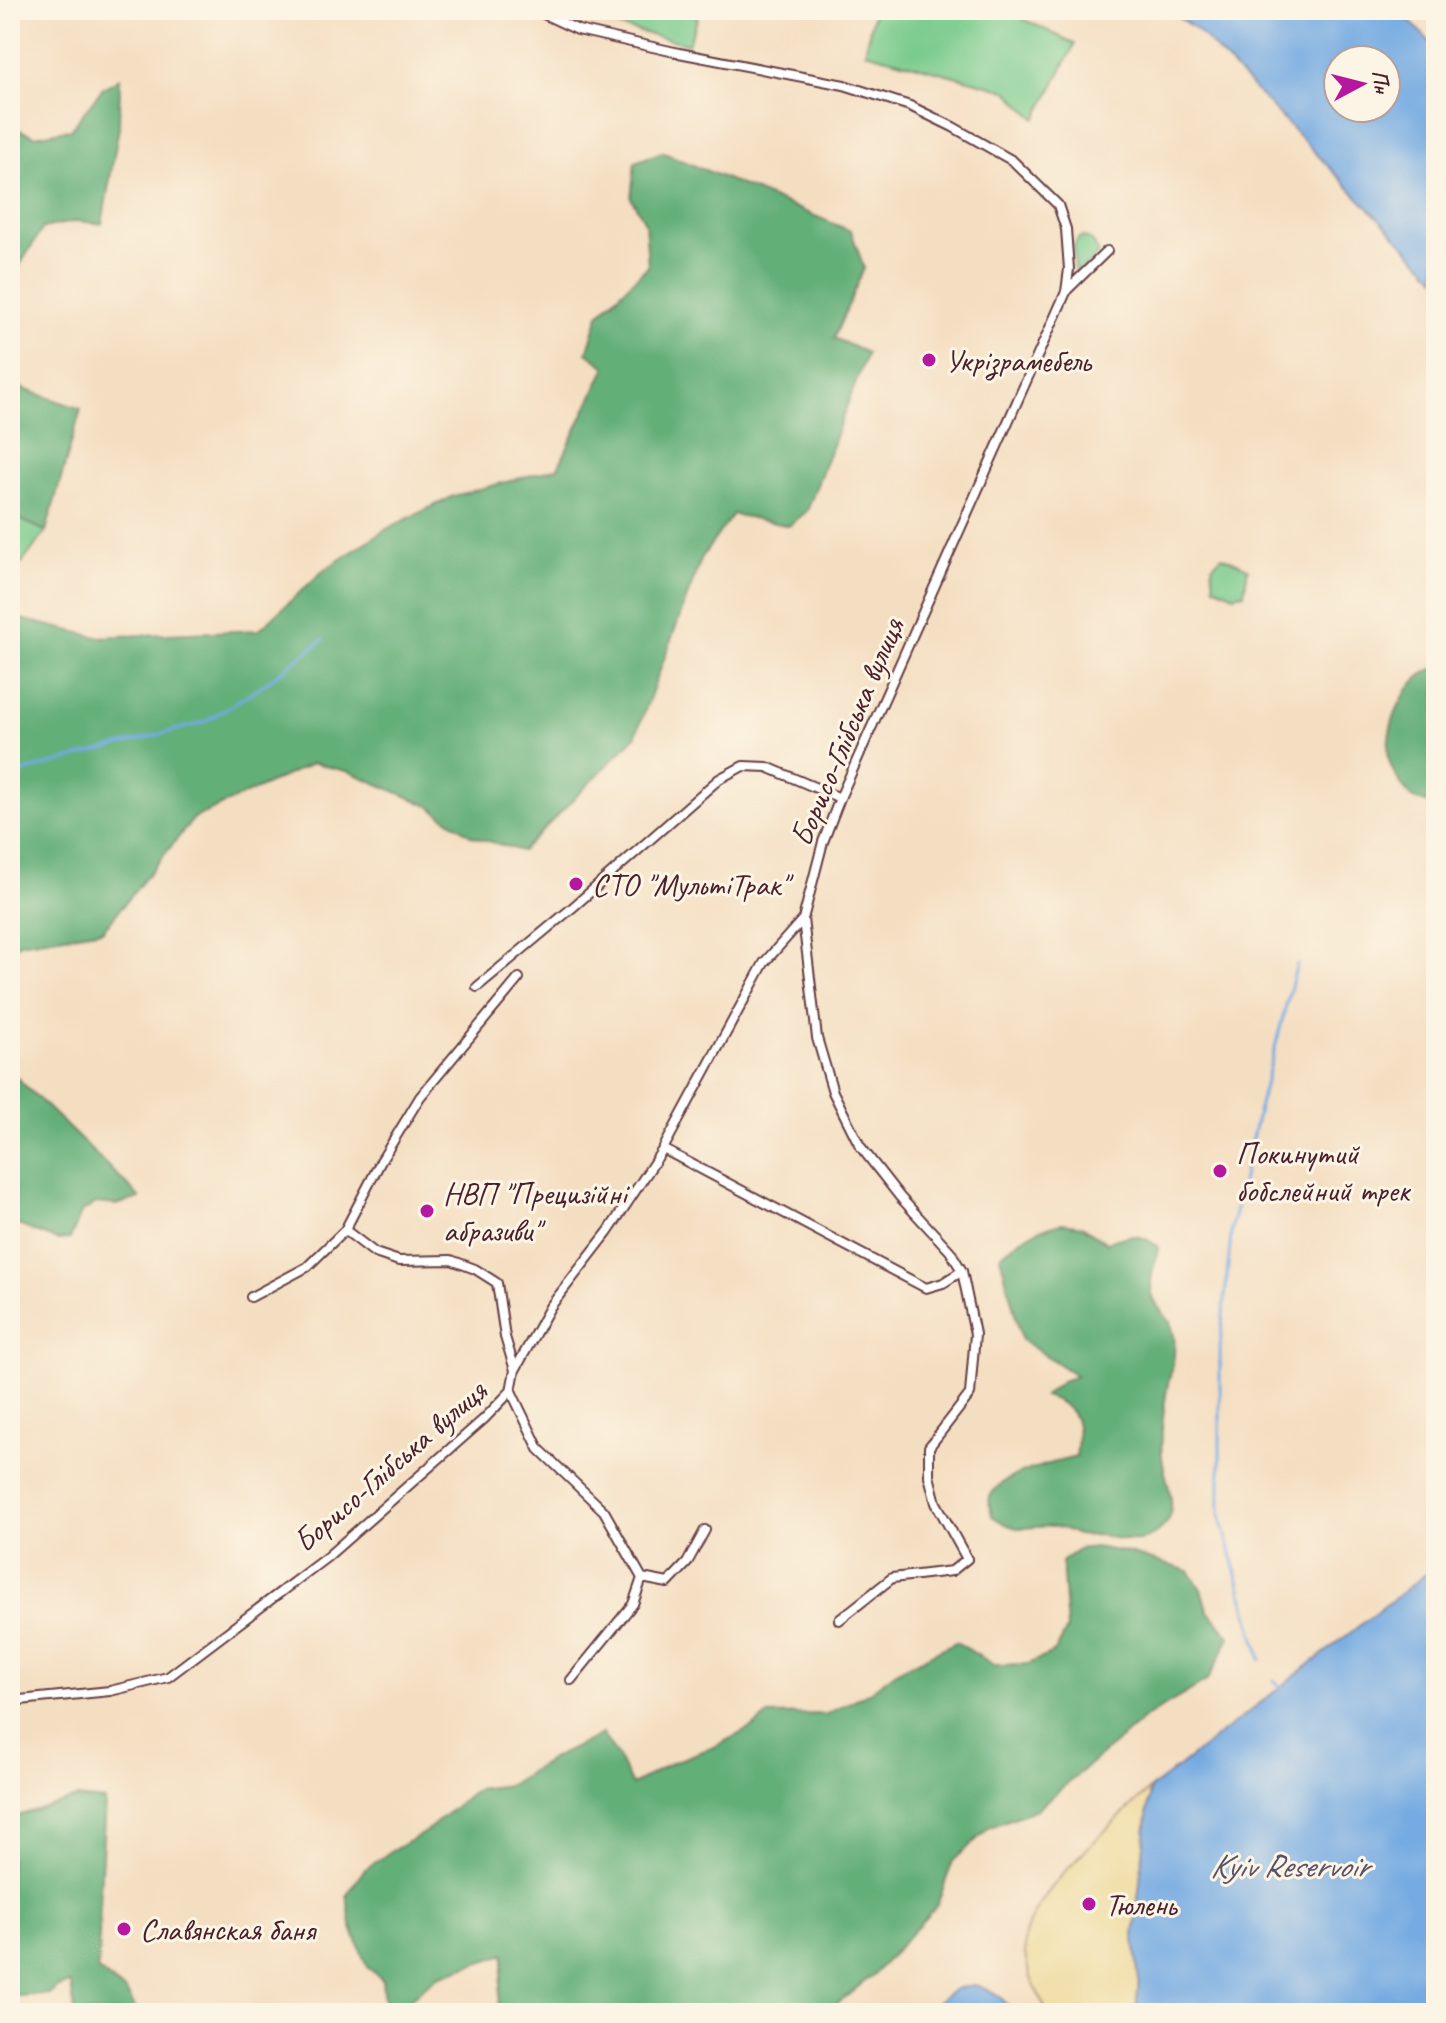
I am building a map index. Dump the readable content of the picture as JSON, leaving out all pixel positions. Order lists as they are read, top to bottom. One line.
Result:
{"streets":{"street":["Борисо-Глібська вулиця"]},"water":["Kyiv Reservoir"],"places":["Укрізрамебель","СТО \"МультіТрак\"","Покинутий бобслейний трек","НВП \"Прецизійні абразиви\"","Тюлень","Славянская баня"],"north":"right"}
